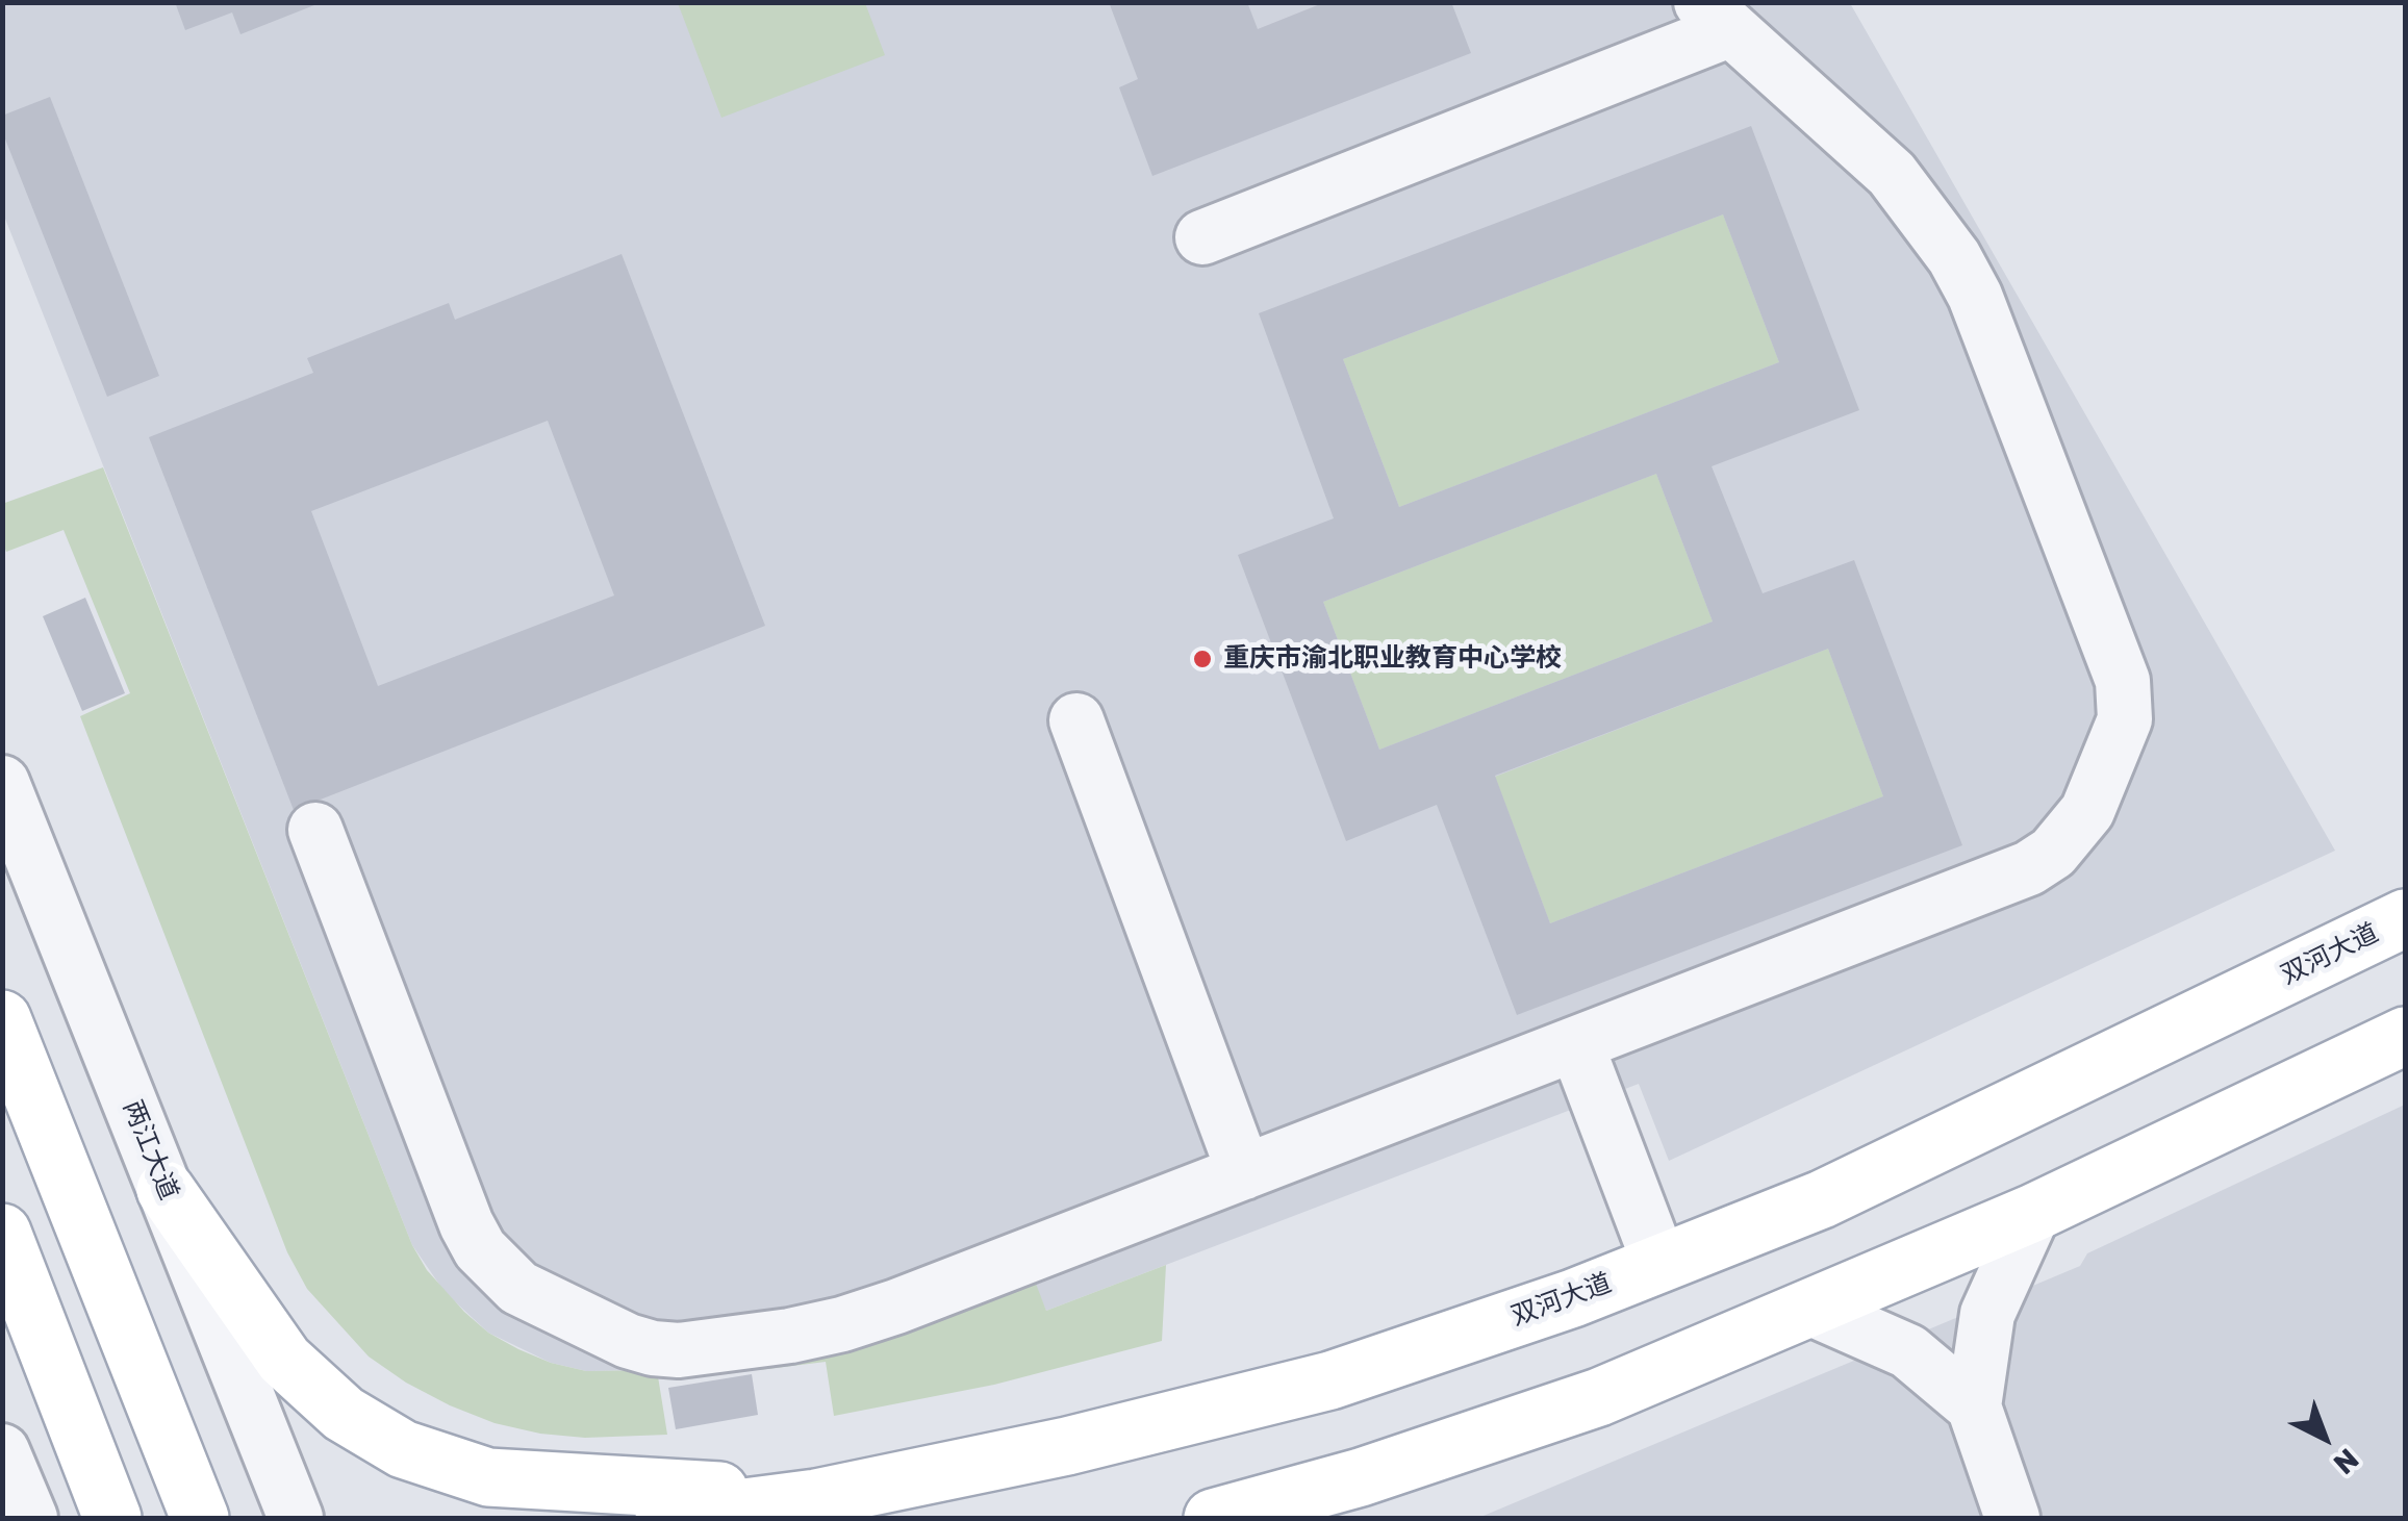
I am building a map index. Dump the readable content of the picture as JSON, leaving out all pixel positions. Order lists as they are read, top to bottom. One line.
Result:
{"streets":{"main road":["双河大道"],"street":["两江大道"]},"places":["重庆市渝北职业教育中心学校"],"north":"bottom right"}
